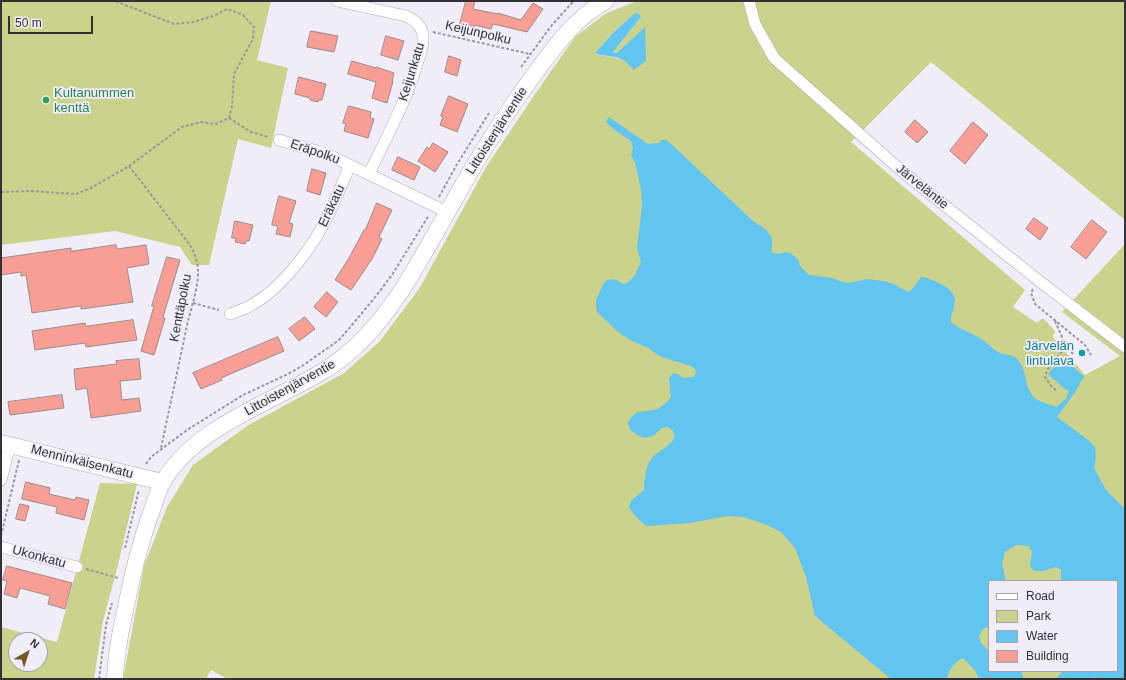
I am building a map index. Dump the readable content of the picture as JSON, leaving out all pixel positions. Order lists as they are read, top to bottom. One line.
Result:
{"streets":{"street":["Keijunkatu","Littoistenjärventie","Eräpolku","Järveläntie","Eräkatu","Menninkäisenkatu","Ukonkatu"],"path":["Keijunpolku","Kenttäpolku"]},"crossings":[["Keijunpolku","Keijunkatu"],["Littoistenjärventie","Menninkäisenkatu"],["Eräpolku","Eräkatu"]],"places":["Kultanummen kenttä","Järvelän lintulava"],"legend":["Road","Park","Water","Building"],"scale_bar":"50 m","north":"top right"}
